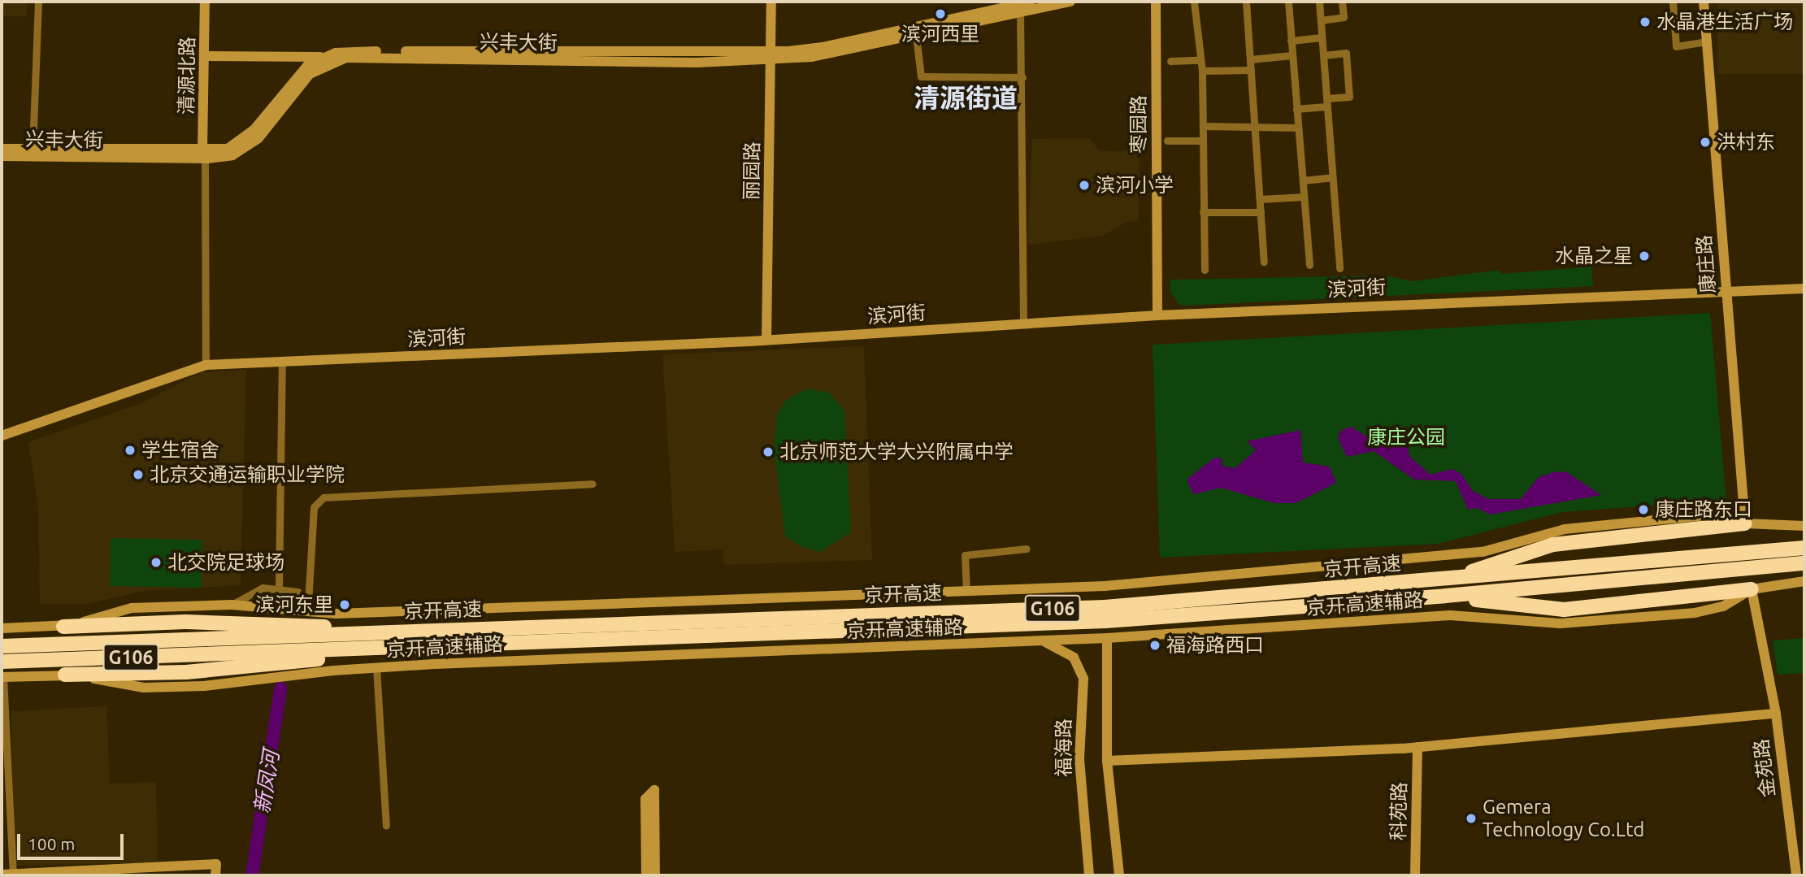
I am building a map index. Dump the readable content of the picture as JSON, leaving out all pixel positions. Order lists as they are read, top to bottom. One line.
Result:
{"streets":{"highway":["京开高速","G106"],"main road":["兴丰大街","清源北路","枣园路","丽园路","康庄路","滨河街","京开高速辅路","福海路","金苑路","科苑路"]},"crossings":[["兴丰大街","清源北路"],["兴丰大街","丽园路"],["枣园路","滨河街"],["丽园路","滨河街"],["康庄路","滨河街"],["康庄路","京开高速辅路"],["京开高速","京开高速辅路"],["京开高速","G106"],["京开高速辅路","G106"],["京开高速辅路","福海路"],["京开高速辅路","金苑路"]],"districts":["清源街道"],"water":["新凤河"],"parks":["康庄公园"],"places":["滨河西里","水晶港生活广场","洪村东","滨河小学","水晶之星","学生宿舍","北京师范大学大兴附属中学","北京交通运输职业学院","康庄路东口","北交院足球场","滨河东里","福海路西口","Gemera Technology Co.Ltd"],"scale_bar":"100 m"}
